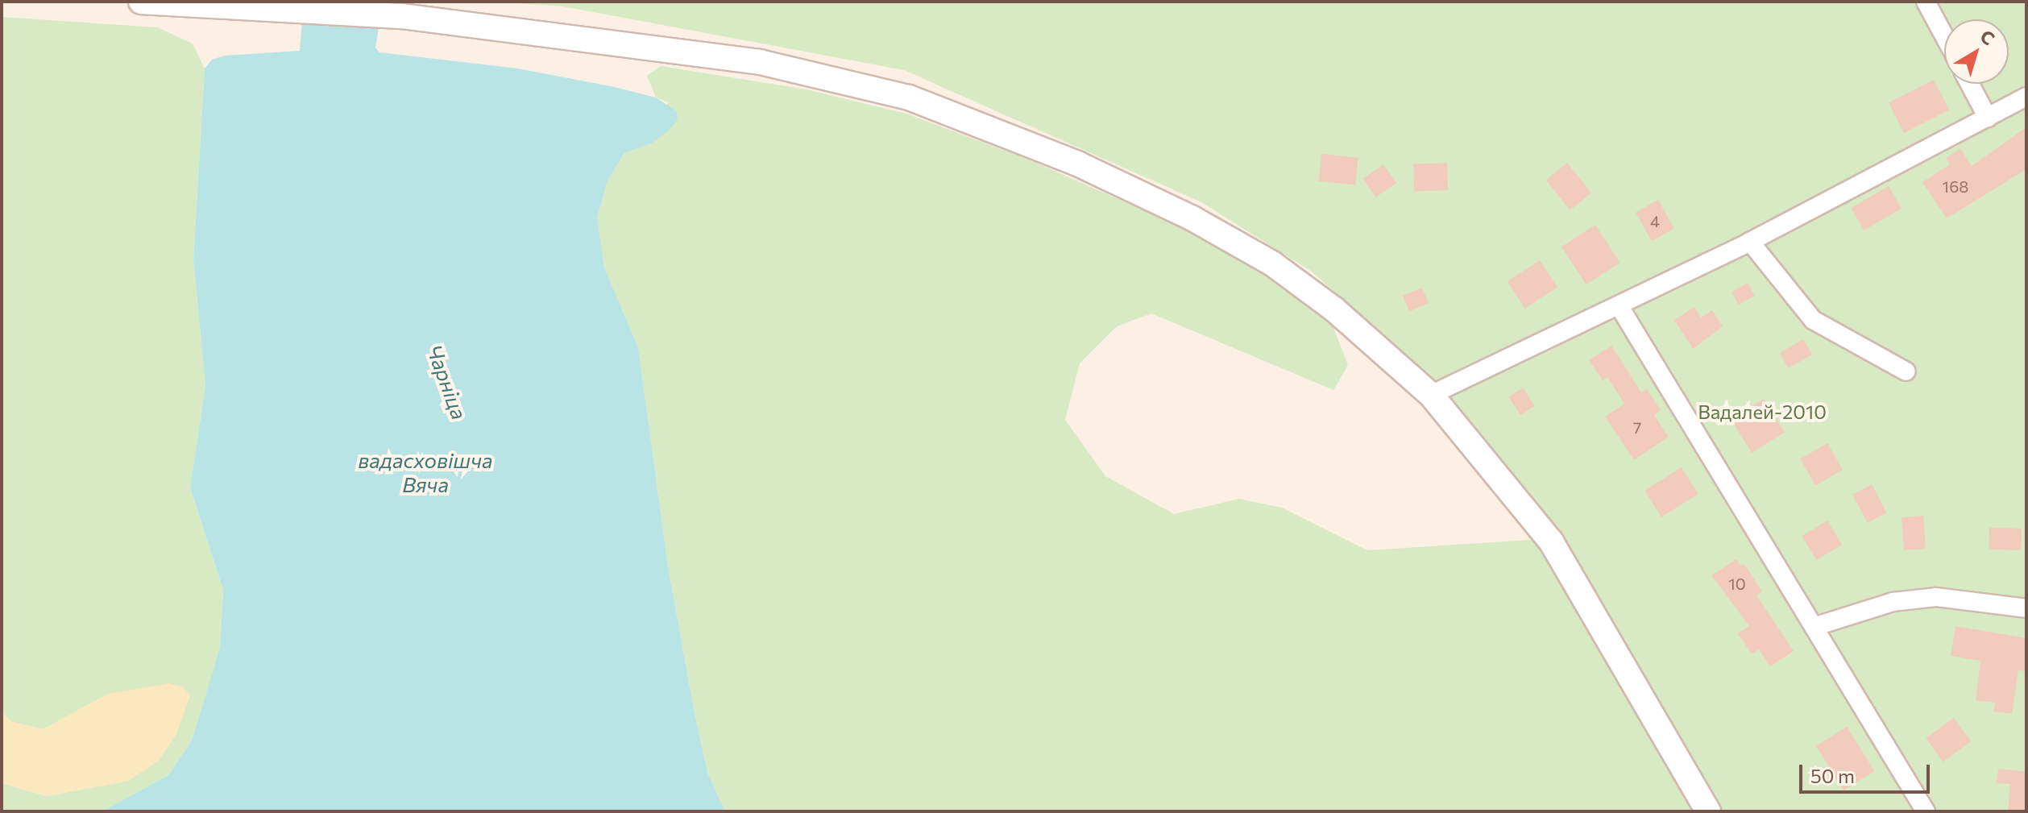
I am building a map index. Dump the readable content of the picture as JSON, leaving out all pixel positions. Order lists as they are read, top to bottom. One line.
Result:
{"water":["Чарніца","вадасховішча Вяча"],"parks":["Вадалей-2010"],"house_numbers":["168","4","7","10"],"scale_bar":"50 m","north":"top right"}
